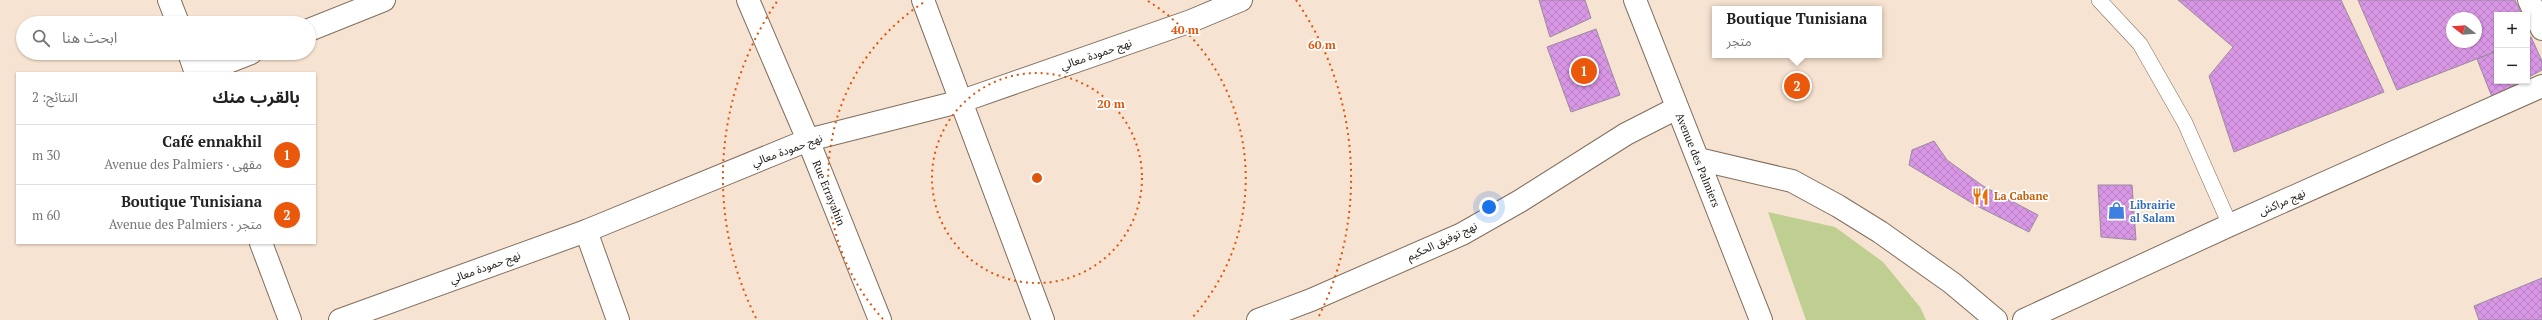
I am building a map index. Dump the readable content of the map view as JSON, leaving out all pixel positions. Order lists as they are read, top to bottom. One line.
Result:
{"streets":{"street":["نهج حمودة معالي","Avenue des Palmiers","Rue Errayahin","نهج مراكش","نهج توفيق الحكيم"]},"crossings":[["نهج حمودة معالي","Rue Errayahin"],["Avenue des Palmiers","نهج توفيق الحكيم"]],"places":{"restaurant":["La Cabane"],"shop":["Librairie al Salam"]},"north":"left","page":{"popup":["Boutique Tunisiana","متجر"],"map_buttons":["+","−"],"search":"ابحث هنا","pins":["1","2"],"heading":["بالقرب منك","النتائج: 2"],"list":[{"mark":"1","name":"Café ennakhil","note":"مقهى · Avenue des Palmiers","value":"30 m"},{"mark":"2","name":"Boutique Tunisiana","note":"متجر · Avenue des Palmiers","value":"60 m"}]},"rings":["40 m","60 m","20 m"]}
